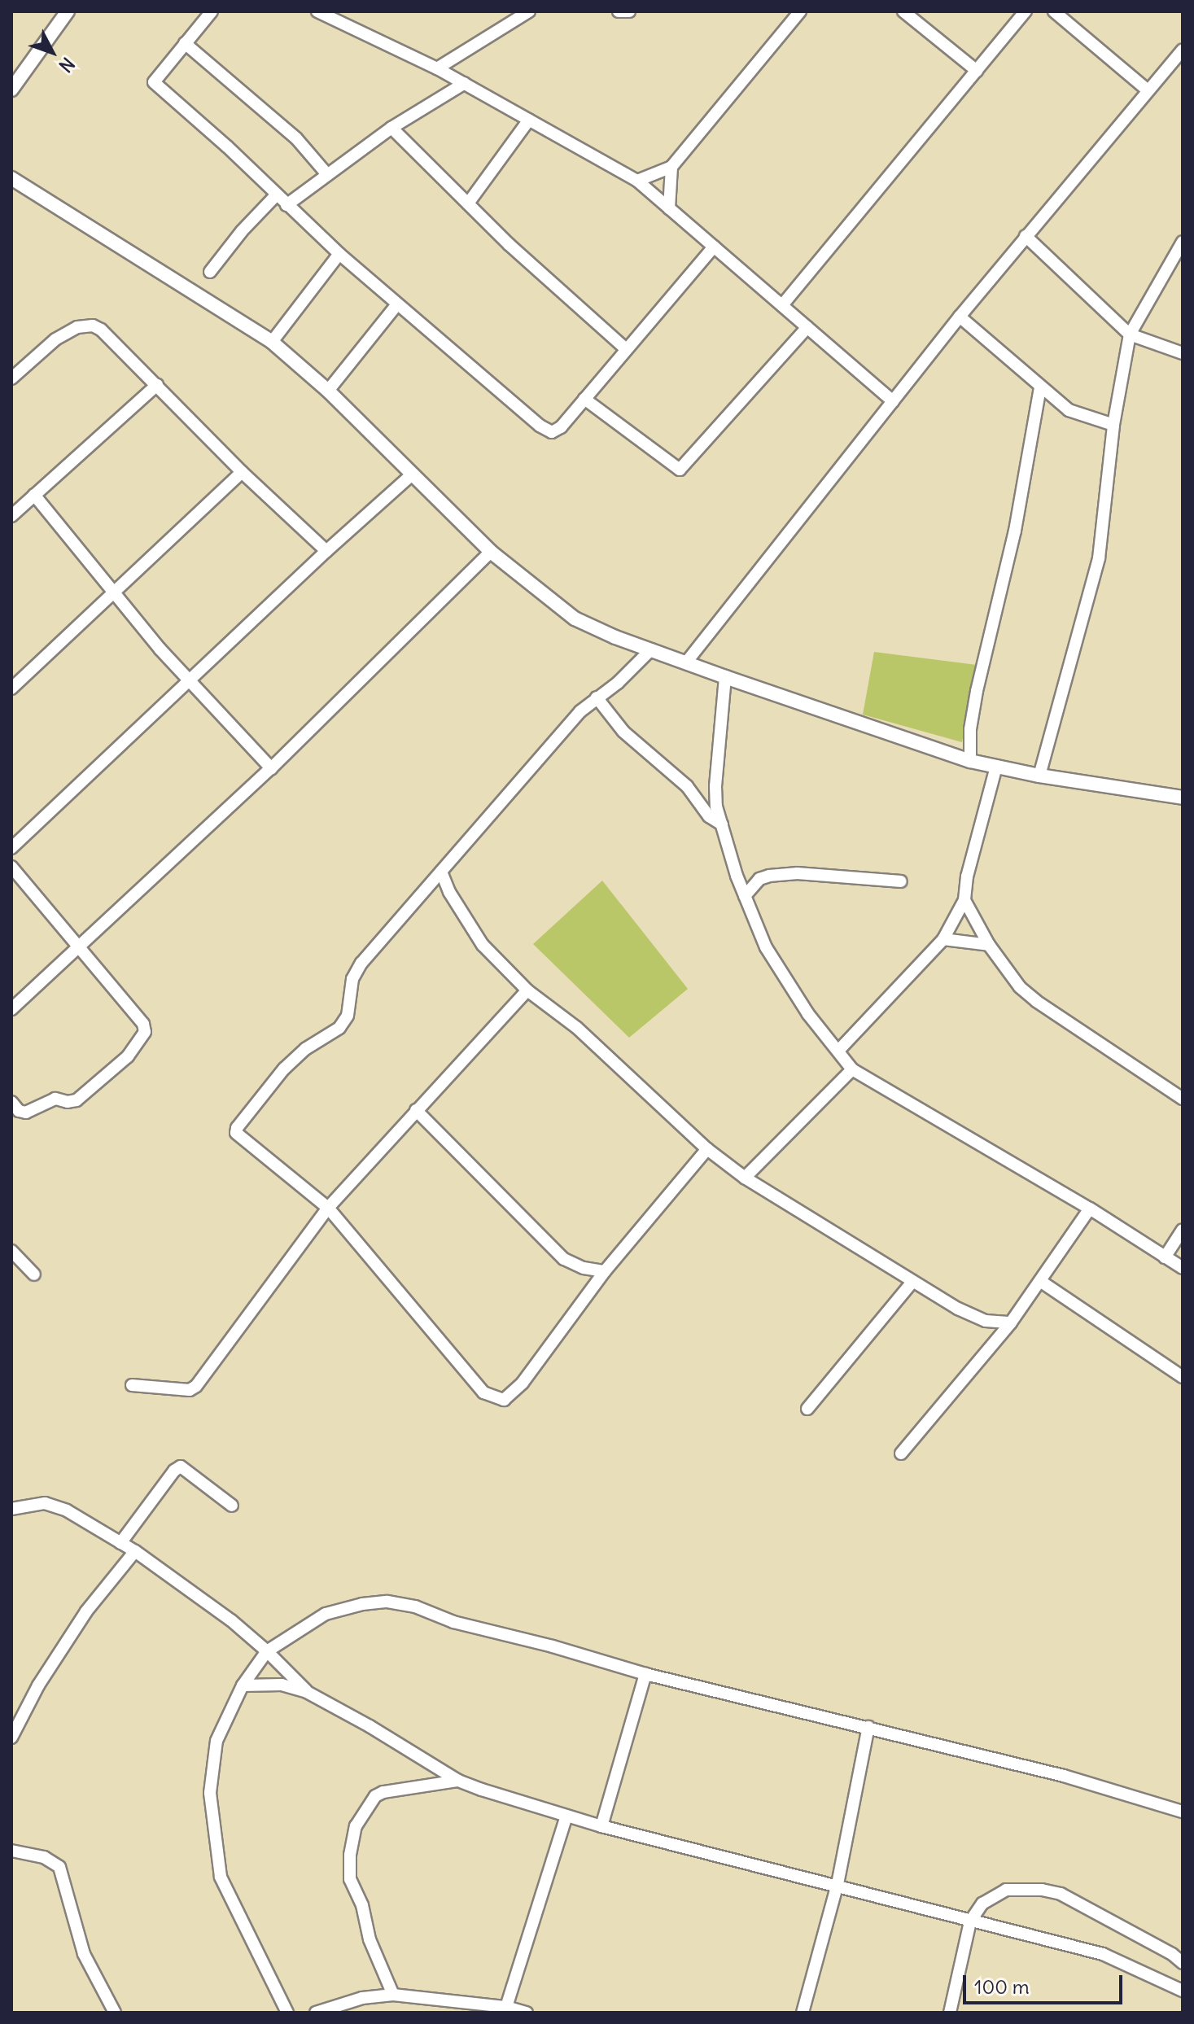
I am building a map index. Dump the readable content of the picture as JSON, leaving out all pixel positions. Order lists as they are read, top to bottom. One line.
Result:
{"scale_bar":"100 m","north":"bottom right"}
